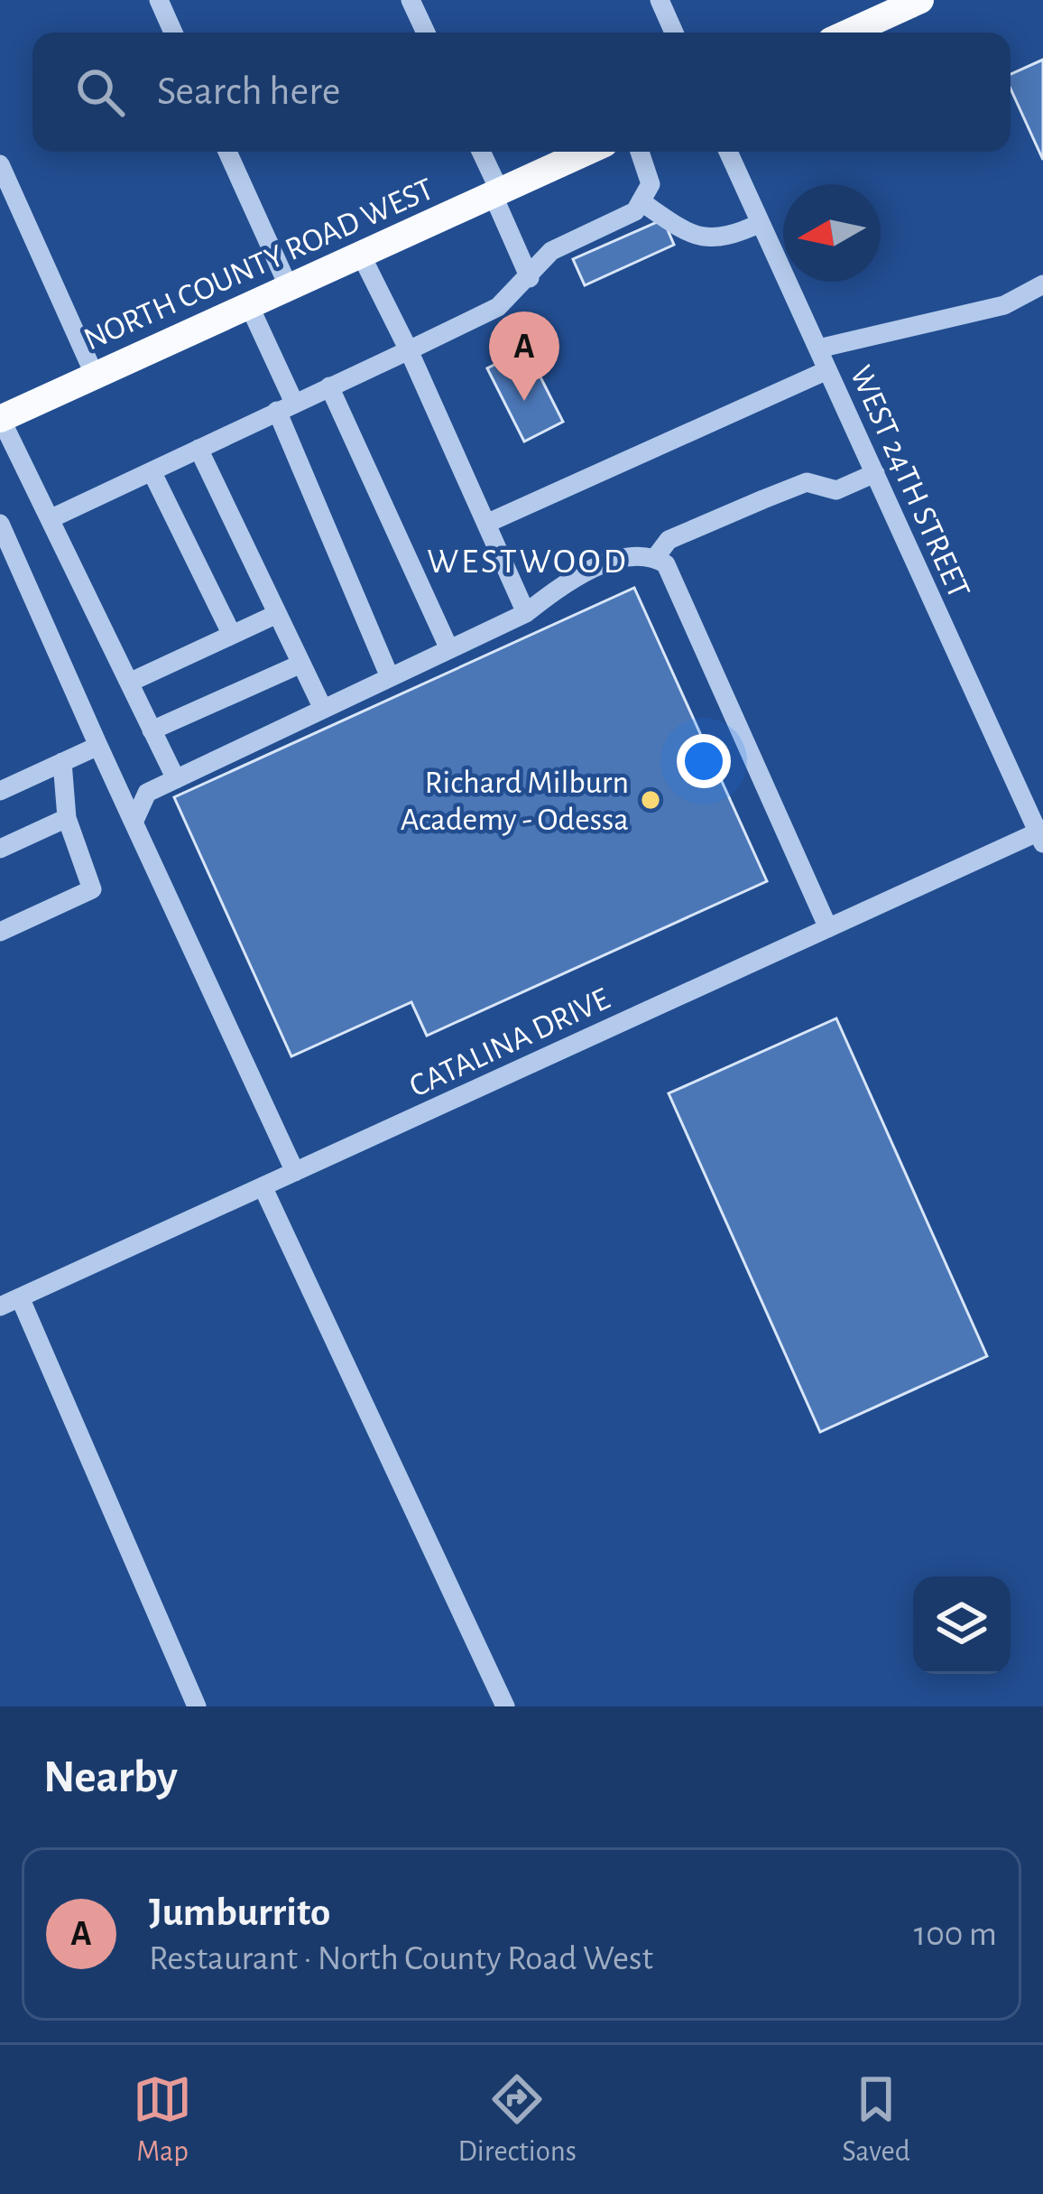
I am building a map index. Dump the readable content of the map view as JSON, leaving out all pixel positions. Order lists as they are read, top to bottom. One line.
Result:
{"streets":{"main road":["NORTH COUNTY ROAD WEST"],"street":["WEST 24TH STREET","CATALINA DRIVE"]},"crossings":[["WEST 24TH STREET","CATALINA DRIVE"]],"districts":["WESTWOOD"],"places":["Richard Milburn Academy - Odessa"],"north":"left","page":{"search":"Search here","pins":"A","heading":"Nearby","list":[{"mark":"A","name":"Jumburrito","note":"Restaurant · North County Road West","value":"100 m"}],"nav":["Map","Directions","Saved"]}}
